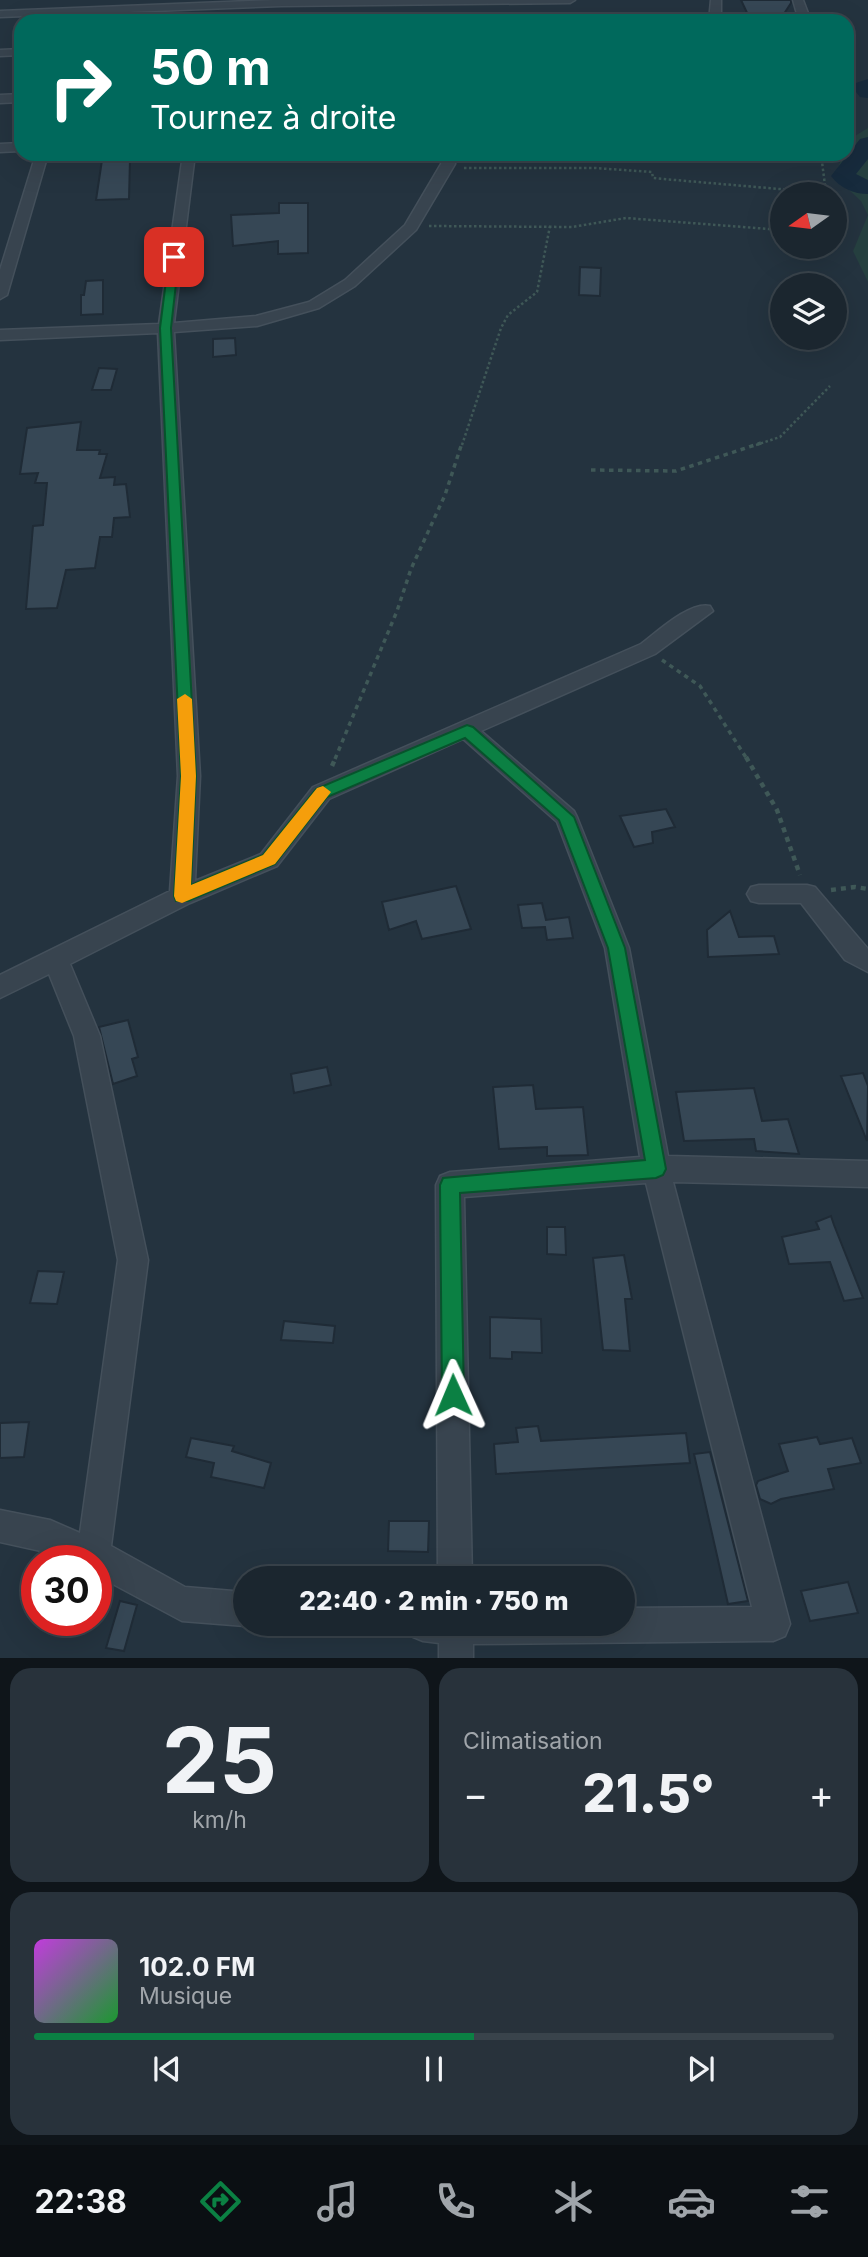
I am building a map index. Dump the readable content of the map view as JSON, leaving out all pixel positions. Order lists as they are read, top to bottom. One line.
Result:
{"north":"left","page":{"turn":["50 m","Tournez à droite"],"limit":"30","trip":"22:40 · 2 min · 750 m","tile":[["25","km/h"],"Climatisation"],"heat":["−","21.5°","+"],"song":["102.0 FM","Musique"],"tabs":"22:38"}}
